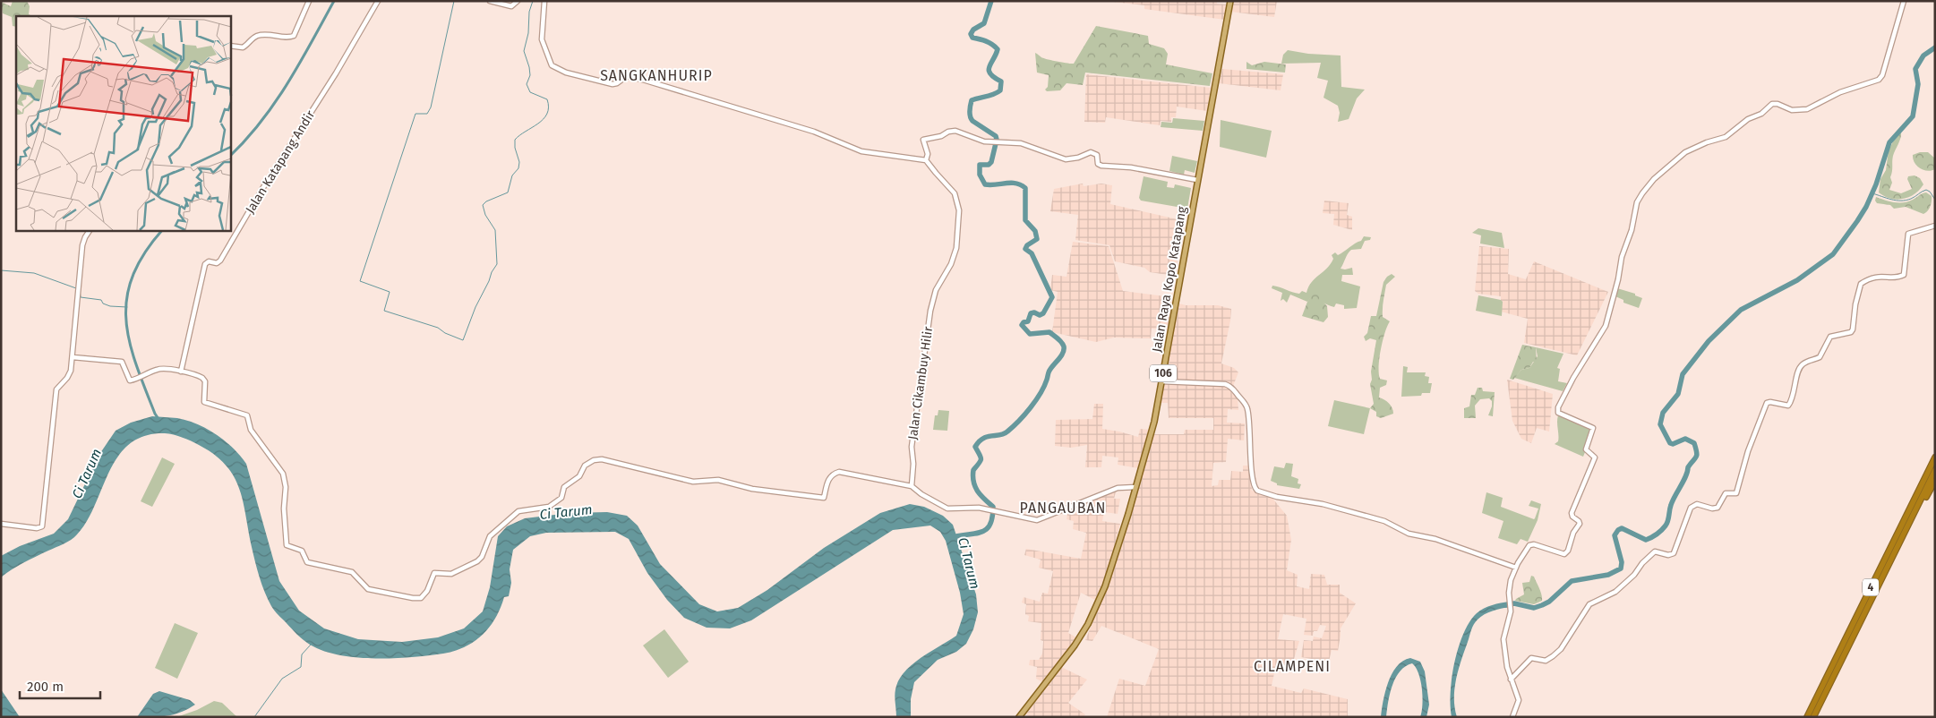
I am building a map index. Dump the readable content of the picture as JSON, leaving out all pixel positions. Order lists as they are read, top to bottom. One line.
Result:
{"streets":{"highway":["4"],"main road":["Jalan Raya Kopo Katapang","106"],"street":["Jalan Katapang Andir","Jalan Cikambuy Hilir"]},"districts":["SANGKANHURIP","PANGAUBAN","CILAMPENI"],"water":["Ci Tarum"],"scale_bar":"200 m"}
